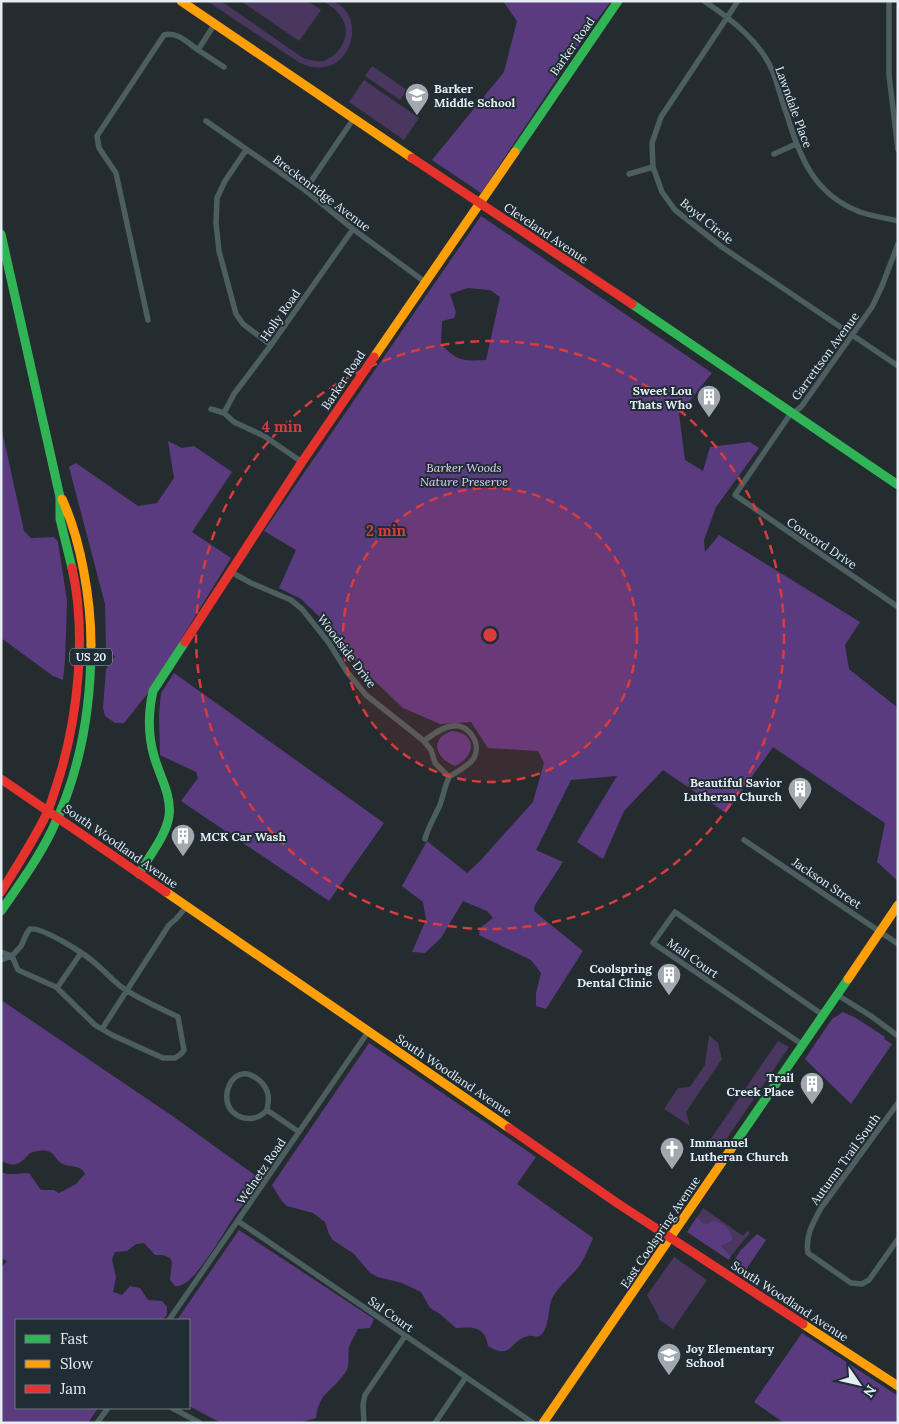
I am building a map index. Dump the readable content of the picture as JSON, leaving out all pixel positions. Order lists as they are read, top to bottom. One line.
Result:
{"streets":{"street":["Barker Road","Lawndale Place","Breckenridge Avenue","Boyd Circle","Cleveland Avenue","Holly Road","Garrettson Avenue","Concord Drive","Woodside Drive","US 20","South Woodland Avenue","Jackson Street","Mall Court","Autumn Trail South","Welnetz Road","East Coolspring Avenue","Sal Court"]},"crossings":[["Barker Road","Breckenridge Avenue"],["Barker Road","Cleveland Avenue"],["Barker Road","Woodside Drive"],["Barker Road","South Woodland Avenue"],["Lawndale Place","Boyd Circle"],["Breckenridge Avenue","Holly Road"],["Boyd Circle","Garrettson Avenue"],["Cleveland Avenue","Garrettson Avenue"],["Garrettson Avenue","Concord Drive"],["US 20","South Woodland Avenue"],["South Woodland Avenue","Welnetz Road"],["South Woodland Avenue","East Coolspring Avenue"],["Jackson Street","East Coolspring Avenue"],["Mall Court","East Coolspring Avenue"],["Welnetz Road","Sal Court"]],"parks":["Barker Woods Nature Preserve"],"places":{"school or university":["Barker Middle School","Joy Elementary School"],"building":["Sweet Lou Thats Who","Beautiful Savior Lutheran Church","MCK Car Wash","Coolspring Dental Clinic","Trail Creek Place"],"church":["Immanuel Lutheran Church"]},"legend":["Fast","Slow","Jam"],"north":"bottom right","rings":["4 min","2 min"]}
